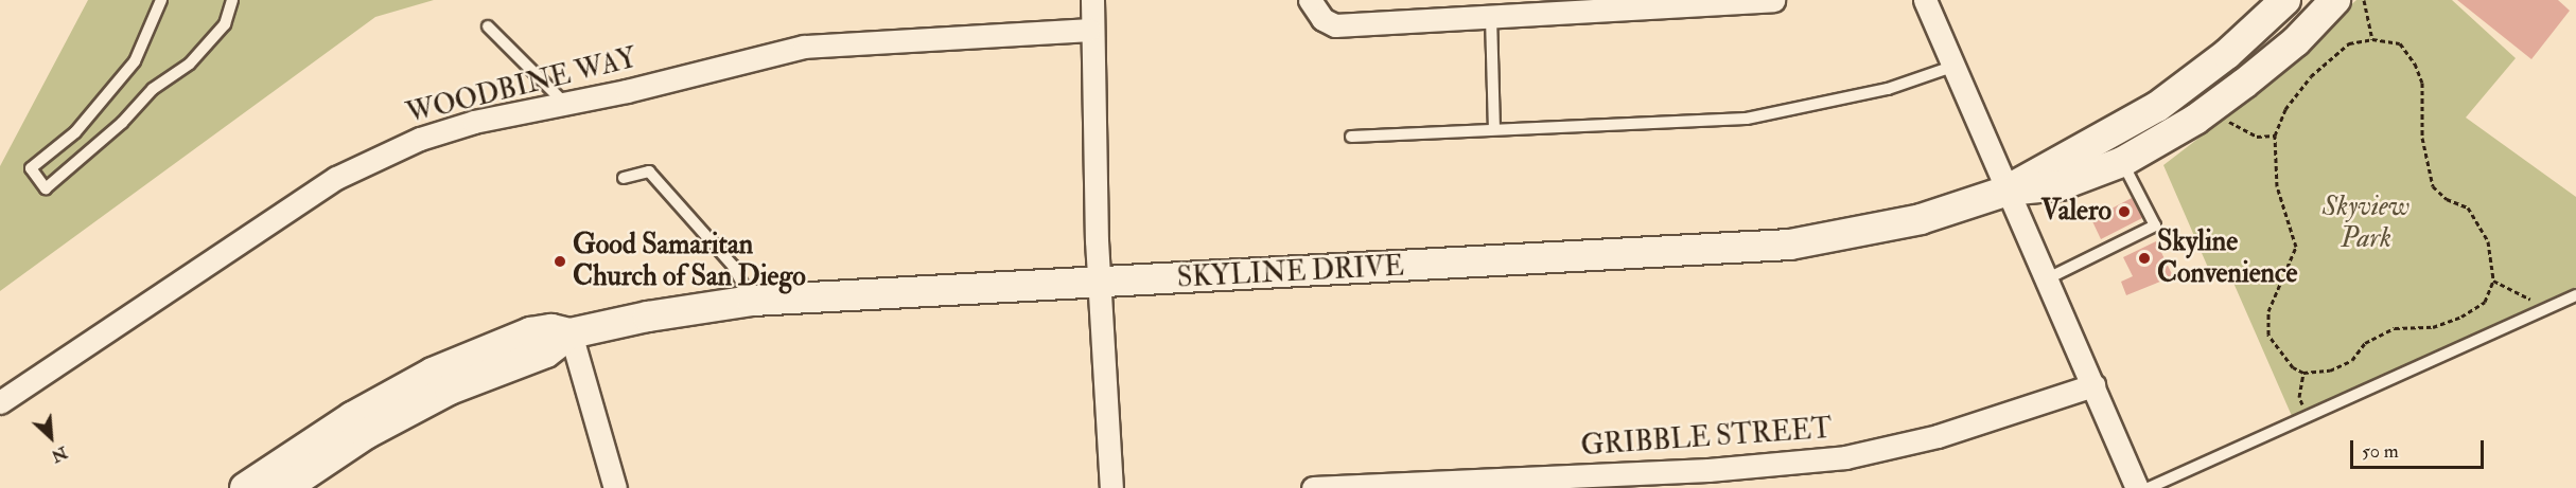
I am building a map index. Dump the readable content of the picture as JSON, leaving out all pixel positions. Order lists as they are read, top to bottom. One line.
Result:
{"streets":{"main road":["SKYLINE DRIVE"],"street":["WOODBINE WAY","GRIBBLE STREET"]},"parks":["Skyview Park"],"places":["Valero","Skyline Convenience","Good Samaritan Church of San Diego"],"scale_bar":"50 m","north":"bottom right"}
